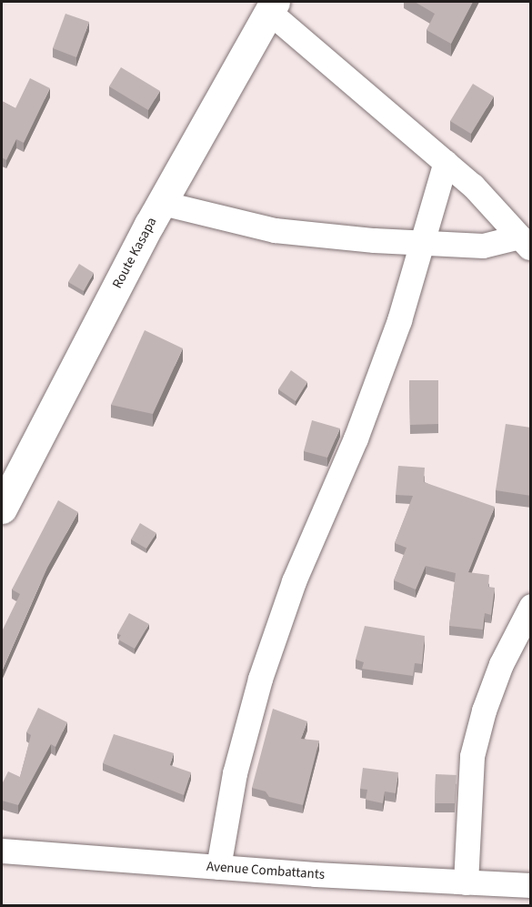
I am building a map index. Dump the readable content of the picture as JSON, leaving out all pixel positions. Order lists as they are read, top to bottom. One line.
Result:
{"streets":{"main road":["Route Kasapa"],"street":["Avenue Combattants"]}}
